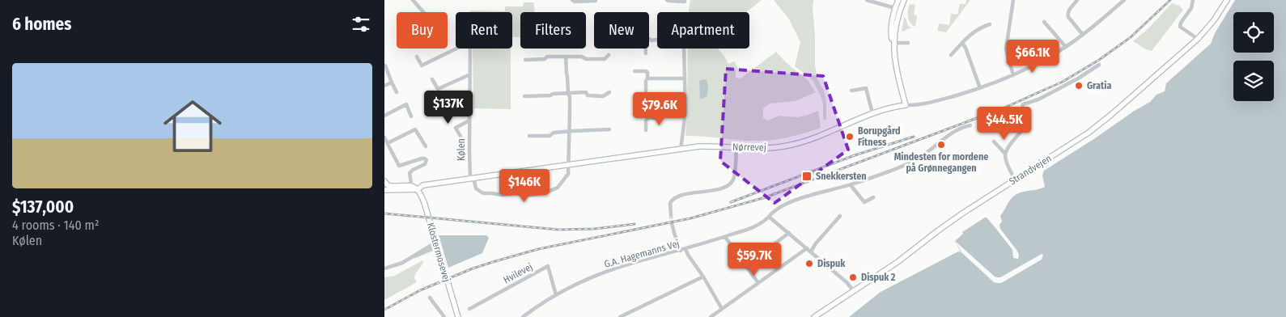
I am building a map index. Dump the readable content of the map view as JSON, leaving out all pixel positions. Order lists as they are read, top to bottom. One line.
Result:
{"streets":{"main road":["Nørrevej","Strandvejen","Klostermosevej"],"street":["Kølen","G.A. Hagemanns Vej","Hvilevej"]},"crossings":[["Nørrevej","Kølen"],["Nørrevej","Klostermosevej"],["G.A. Hagemanns Vej","Hvilevej"]],"places":{"other":["Gratia","Borupgård Fitness","Mindesten for mordene på Grønnegangen","Dispuk","Dispuk 2"],"transit":["Snekkersten"]},"page":{"heading":"6 homes","chip":["Buy","Rent","Filters","New","Apartment"],"price":["$66.1K","$137K","$79.6K","$44.5K","$146K","$59.7K"],"list":[{"name":"$137,000","note":"4 rooms · 140 m² · Kølen"}]}}
